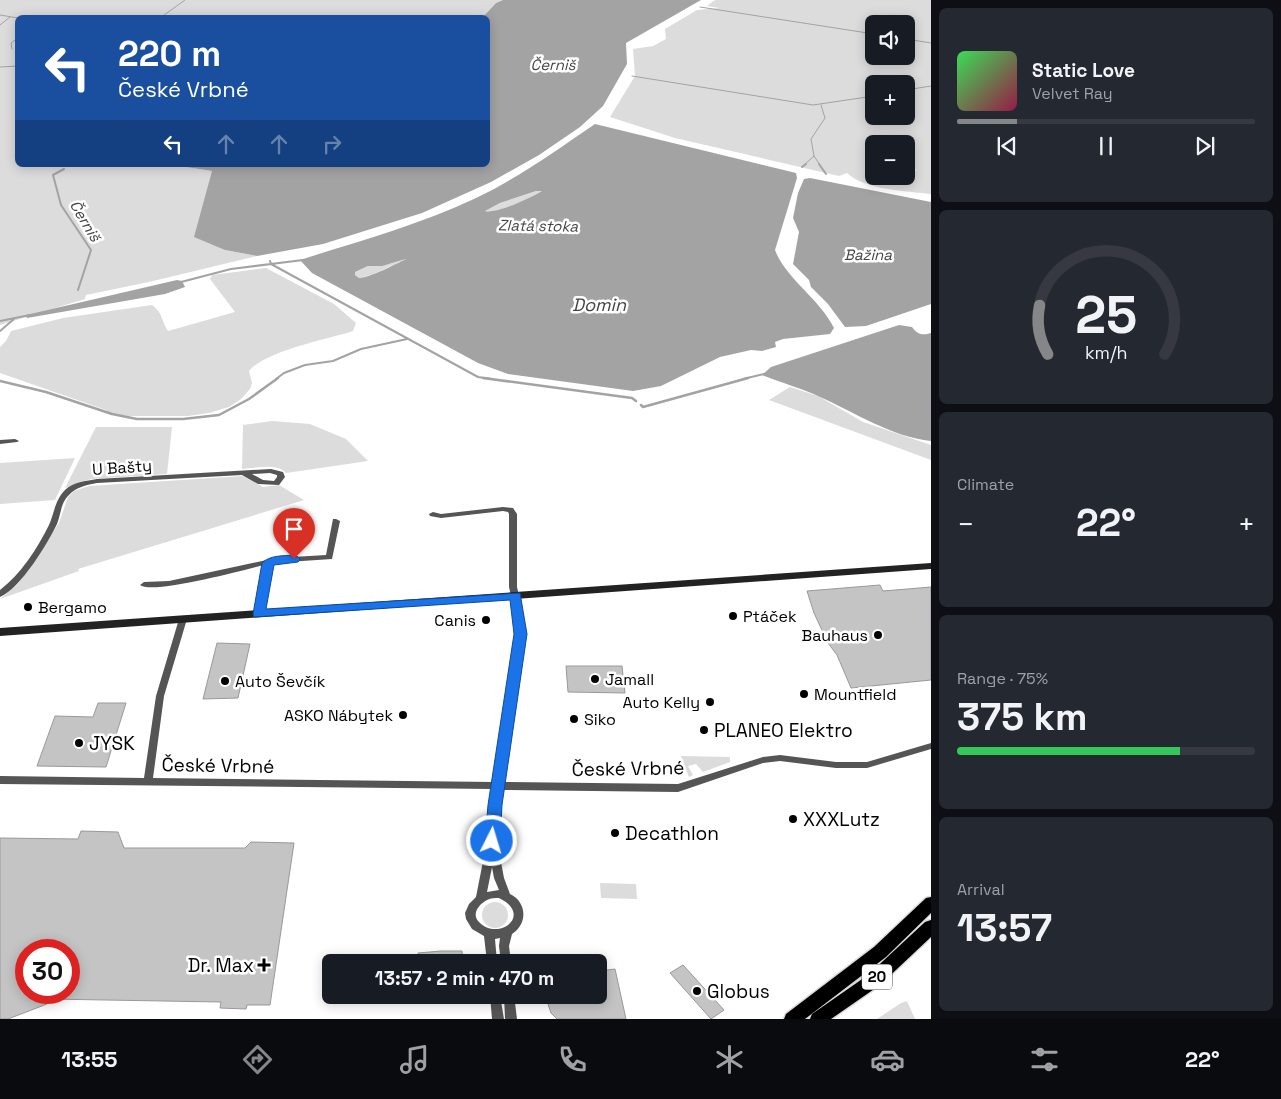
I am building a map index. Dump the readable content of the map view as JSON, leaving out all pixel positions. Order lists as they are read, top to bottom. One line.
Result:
{"streets":{"main road":["20"],"street":["U Bašty","České Vrbné"]},"water":["Černiš","Zlatá stoka","Bažina","Domin"],"places":{"other":["Bergamo","Ptáček","Canis","Bauhaus","Jamall","Auto Ševčík","Mountfield","Auto Kelly","ASKO Nábytek","Siko","PLANEO Elektro","JYSK","XXXLutz","Decathlon","Globus"],"health":["Dr. Max"]},"page":{"map_buttons":["+","−"],"turn":["220 m","České Vrbné"],"song":["Static Love","Velvet Ray"],"tile":["Climate",["Range · 75%","375 km"],["Arrival","13:57"]],"heat":["−","22°","+"],"limit":"30","trip":"13:57 · 2 min · 470 m","tabs":["13:55","22°"],"gauge":["25","km/h"]}}
